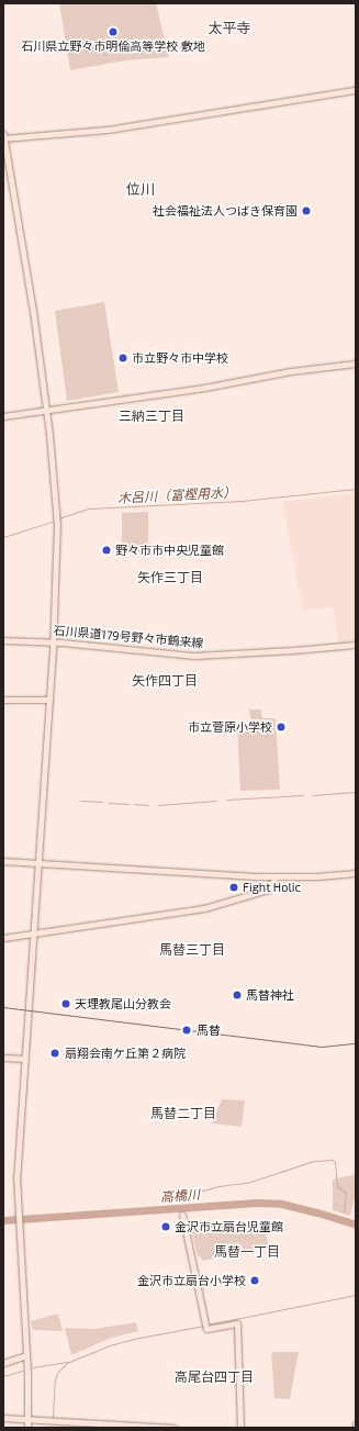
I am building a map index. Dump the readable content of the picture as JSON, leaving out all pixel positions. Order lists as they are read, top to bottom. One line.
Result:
{"streets":{"street":["石川県道179号野々市鶴来線"]},"districts":["太平寺","位川","三納三丁目","矢作三丁目","矢作四丁目","馬替三丁目","馬替二丁目","馬替一丁目","高尾台四丁目"],"water":["木呂川（富樫用水）","高橋川"],"places":["石川県立野々市明倫高等学校 敷地","社会福祉法人つばき保育園","市立野々市中学校","野々市市中央児童館","市立菅原小学校","Fight Holic","馬替神社","天理教尾山分教会","馬替","扇翔会南ケ丘第２病院","金沢市立扇台児童館","金沢市立扇台小学校"]}
